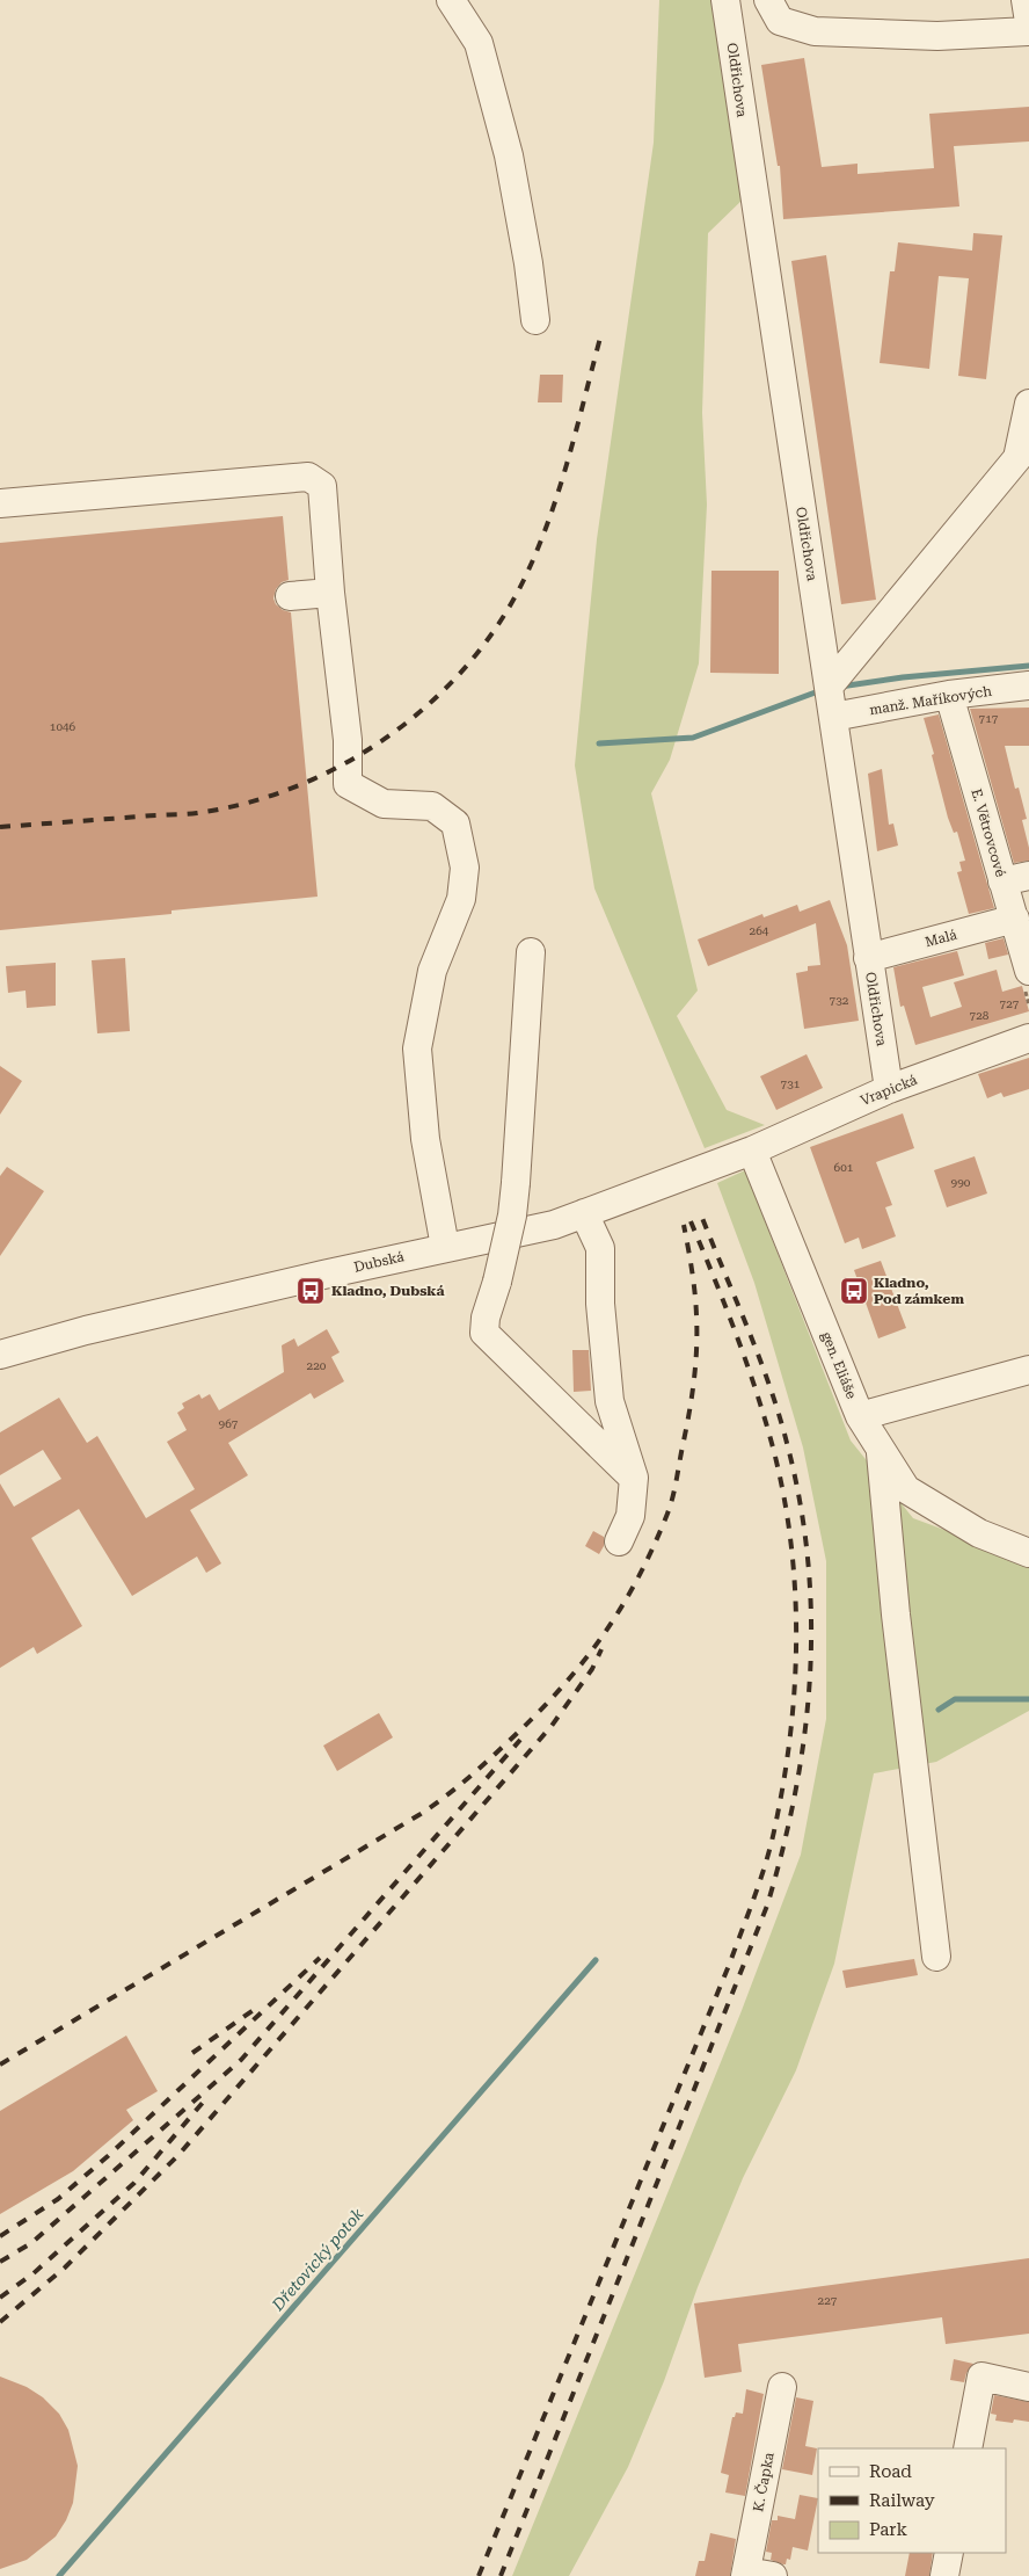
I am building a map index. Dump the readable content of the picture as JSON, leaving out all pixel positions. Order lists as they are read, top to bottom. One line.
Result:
{"streets":{"street":["Oldřichova","manž. Maříkových","E. Větrovcové","Malá","Vrapická","Dubská","gen. Eliáše","K. Čapka"]},"crossings":[["Oldřichova","manž. Maříkových"],["Oldřichova","Malá"],["Oldřichova","Vrapická"],["manž. Maříkových","E. Větrovcové"],["E. Větrovcové","Malá"],["Vrapická","Dubská"],["Vrapická","gen. Eliáše"],["Dubská","gen. Eliáše"]],"water":["Dřetovický potok"],"places":{"bus stop":["Kladno, Dubská","Kladno, Pod zámkem"]},"house_numbers":["717","1046","264","732","727","728","731","601","990","220","967","227"],"legend":["Road","Railway","Park"]}
